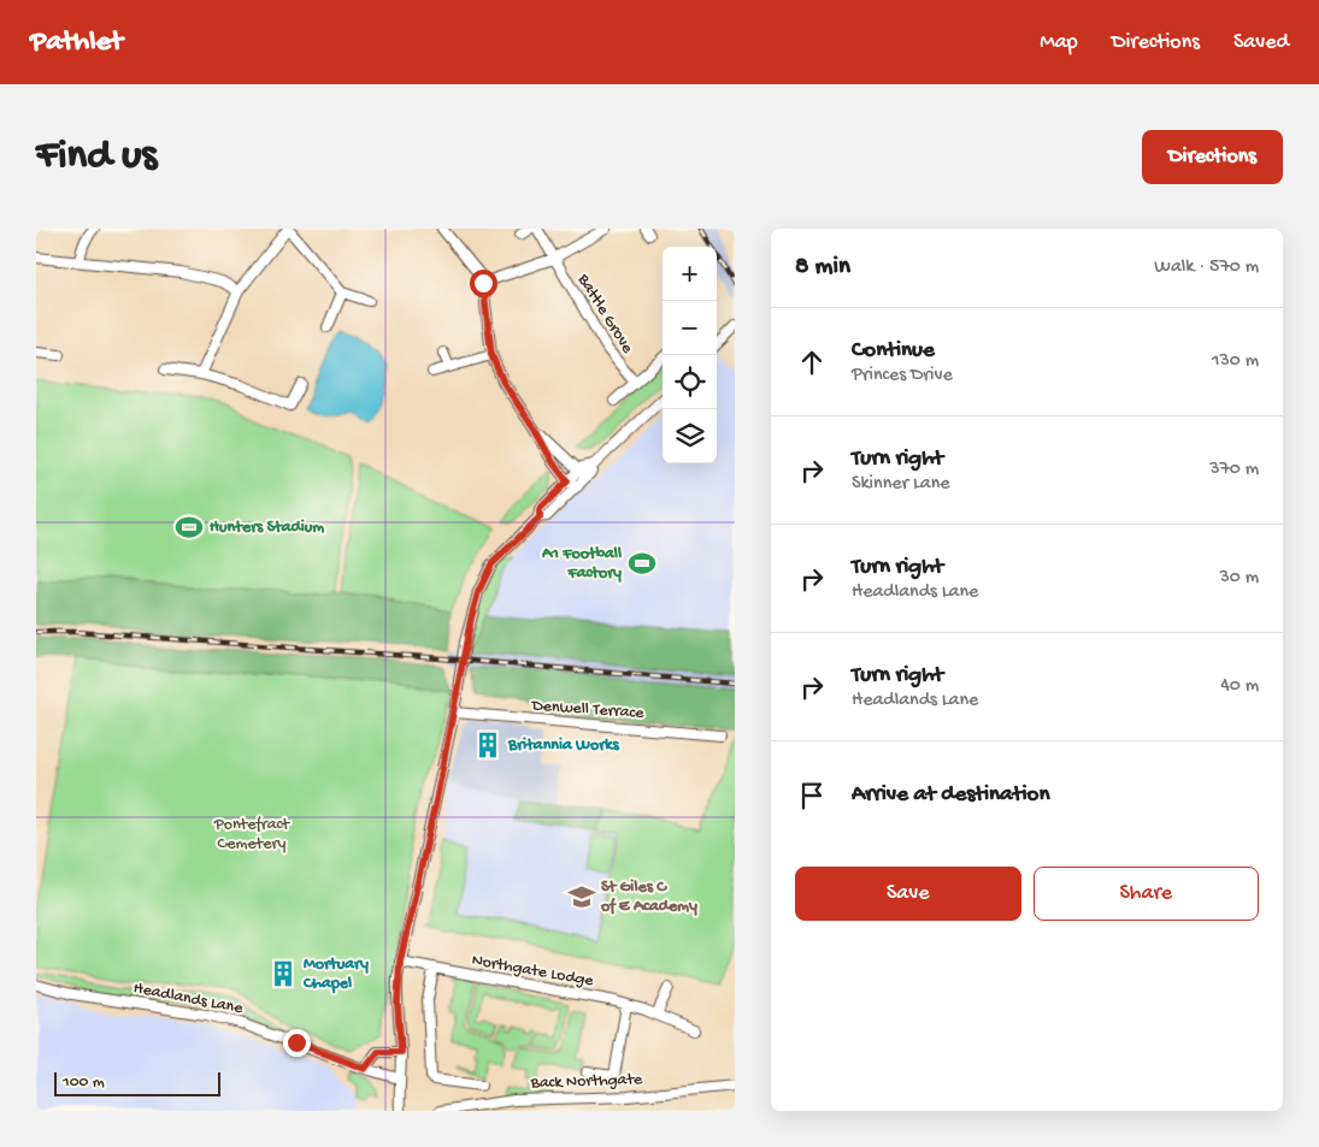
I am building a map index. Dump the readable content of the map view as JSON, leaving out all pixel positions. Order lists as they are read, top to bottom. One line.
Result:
{"streets":{"street":["Battle Grove","Denwell Terrace","Northgate Lodge","Headlands Lane","Back Northgate"]},"parks":["Pontefract Cemetery"],"places":{"sports":["Hunters Stadium","A1 Football Factory"],"building":["Britannia Works","Mortuary Chapel"],"school or university":["St Giles C of E Academy"]},"scale_bar":"100 m","page":{"header":"Pathlet","nav":["Map","Directions","Saved"],"buttons":["Directions",["Save","Share"]],"title":"Find us","heading":["8 min","Walk · 570 m"],"map_buttons":["+","−"],"list":[["Continue","Princes Drive","130 m"],["Turn right","Skinner Lane","370 m"],["Turn right","Headlands Lane","30 m"],["Turn right","Headlands Lane","40 m"],"Arrive at destination"],"scale":"100 m"}}
